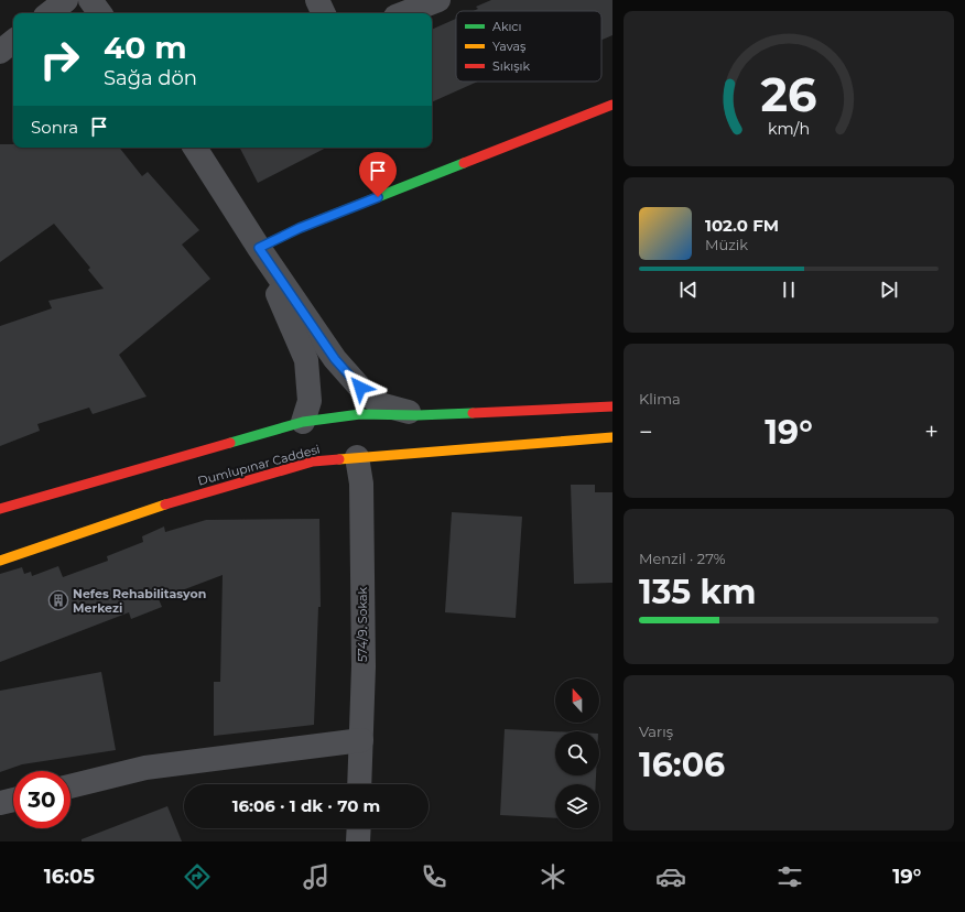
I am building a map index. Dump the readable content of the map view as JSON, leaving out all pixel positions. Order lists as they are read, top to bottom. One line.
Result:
{"streets":{"street":["Dumlupınar Caddesi","574/9. Sokak"]},"crossings":[["Dumlupınar Caddesi","574/9. Sokak"]],"places":{"building":["Nefes Rehabilitasyon Merkezi"]},"legend":["Akıcı","Yavaş","Sıkışık"],"north":"top","page":{"turn":["40 m","Sağa dön"],"then":"Sonra","song":["102.0 FM","Müzik"],"tile":["Klima",["Menzil · 27%","135 km"],["Varış","16:06"]],"heat":["−","19°","+"],"limit":"30","trip":"16:06 · 1 dk · 70 m","tabs":["16:05","19°"],"gauge":["26","km/h"]}}
